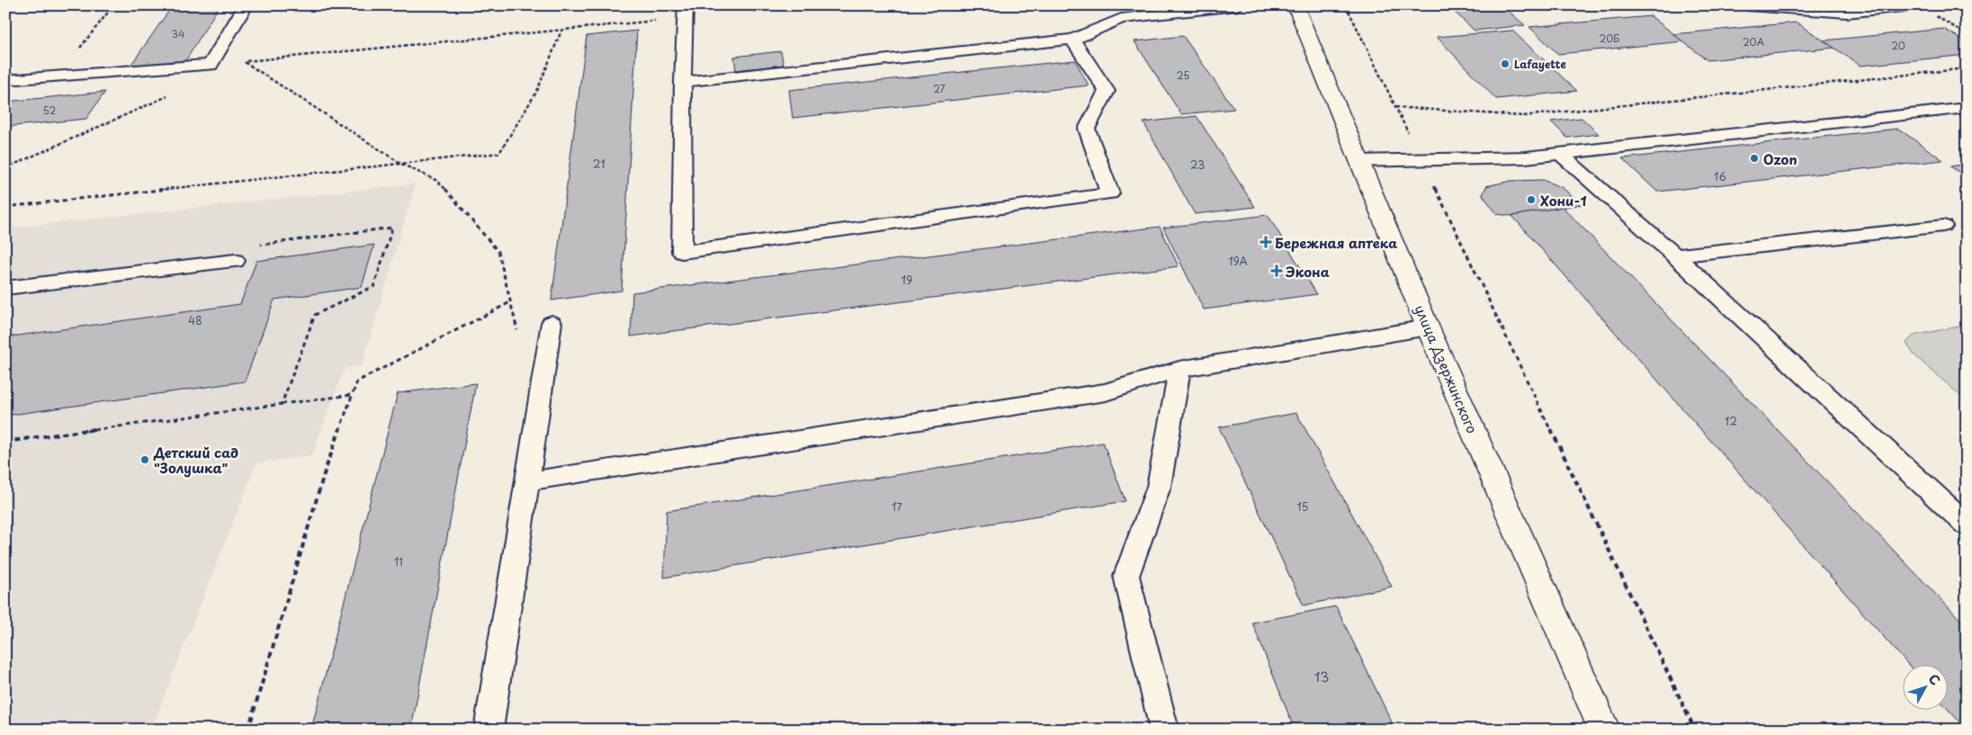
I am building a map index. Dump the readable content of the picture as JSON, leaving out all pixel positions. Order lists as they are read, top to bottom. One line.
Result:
{"streets":{"street":["улица Дзержинского"]},"places":{"other":["Lafayette","Ozon","Хони-1","Детский сад \"Золушка\""],"health":["Бережная аптека","Экона"]},"house_numbers":["34","20Б","20А","20","25","27","52","21","23","16","19А","19","48","12","17","15","11","13"],"north":"top right"}
